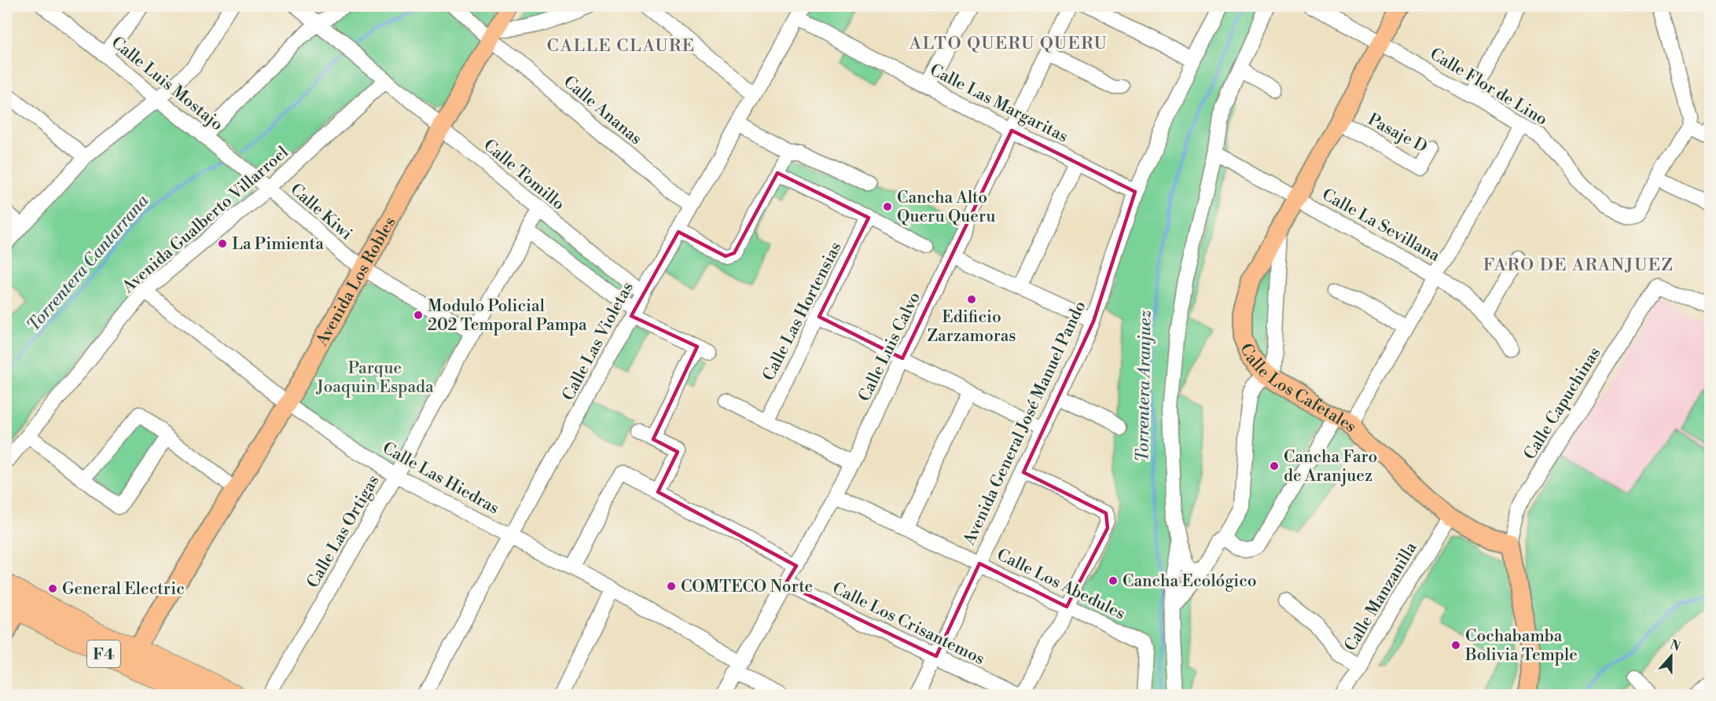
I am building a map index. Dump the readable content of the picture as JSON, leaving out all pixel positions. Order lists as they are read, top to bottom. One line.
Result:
{"streets":{"highway":["F4"],"main road":["Avenida Los Robles","Calle Los Cafetales"],"street":["Calle Luis Mostajo","Calle Flor de Lino","Calle Las Margaritas","Calle Ananas","Pasaje D","Calle Tomillo","Calle Kiwi","Avenida Gualberto Villarroel","Calle La Sevillana","Calle Las Hortensias","Calle Las Violetas","Calle Luis Calvo","Calle Capuchinas","Avenida General José Manuel Pando","Calle Las Hiedras","Calle Las Ortigas","Calle Los Abedules","Calle Manzanilla","Calle Los Crisantemos"]},"crossings":[["Calle Luis Mostajo","Calle Kiwi"],["Calle Luis Mostajo","Avenida Gualberto Villarroel"],["Calle Flor de Lino","Calle Los Cafetales"],["Calle Las Margaritas","Calle Las Violetas"],["Calle Las Margaritas","Calle Luis Calvo"],["Calle Las Margaritas","Avenida General José Manuel Pando"],["Calle Ananas","Avenida Los Robles"],["Calle Ananas","Calle Las Violetas"],["Pasaje D","Calle Los Cafetales"],["Calle Tomillo","Avenida Gualberto Villarroel"],["Calle Tomillo","Avenida Los Robles"],["Calle Tomillo","Calle Las Violetas"],["Calle Tomillo","Calle Las Ortigas"],["Calle Kiwi","Avenida Gualberto Villarroel"],["Calle Kiwi","Avenida Los Robles"],["Calle Kiwi","Calle Las Ortigas"],["Avenida Gualberto Villarroel","Calle Las Hiedras"],["Calle La Sevillana","Calle Los Cafetales"],["Avenida Los Robles","Calle Las Hiedras"],["Avenida Los Robles","F4"],["Calle Las Violetas","Calle Las Hiedras"],["Calle Luis Calvo","Calle Las Hiedras"],["Calle Luis Calvo","Calle Los Abedules"],["Calle Luis Calvo","Calle Los Crisantemos"],["Calle Los Cafetales","Calle Capuchinas"],["Calle Los Cafetales","Calle Manzanilla"],["Avenida General José Manuel Pando","Calle Los Abedules"],["Avenida General José Manuel Pando","Calle Los Crisantemos"],["Calle Las Hiedras","Calle Las Ortigas"]],"districts":["ALTO QUERU QUERU","CALLE CLAURE","FARO DE ARANJUEZ"],"water":["Torrentera Cantarrana","Torrentera Aranjuez"],"parks":["Parque Joaquin Espada"],"places":["Cancha Alto Queru Queru","La Pimienta","Edificio Zarzamoras","Modulo Policial 202 Temporal Pampa","Cancha Faro de Aranjuez","Cancha Ecológico","COMTECO Norte","General Electric","Cochabamba Bolivia Temple"],"north":"top"}
